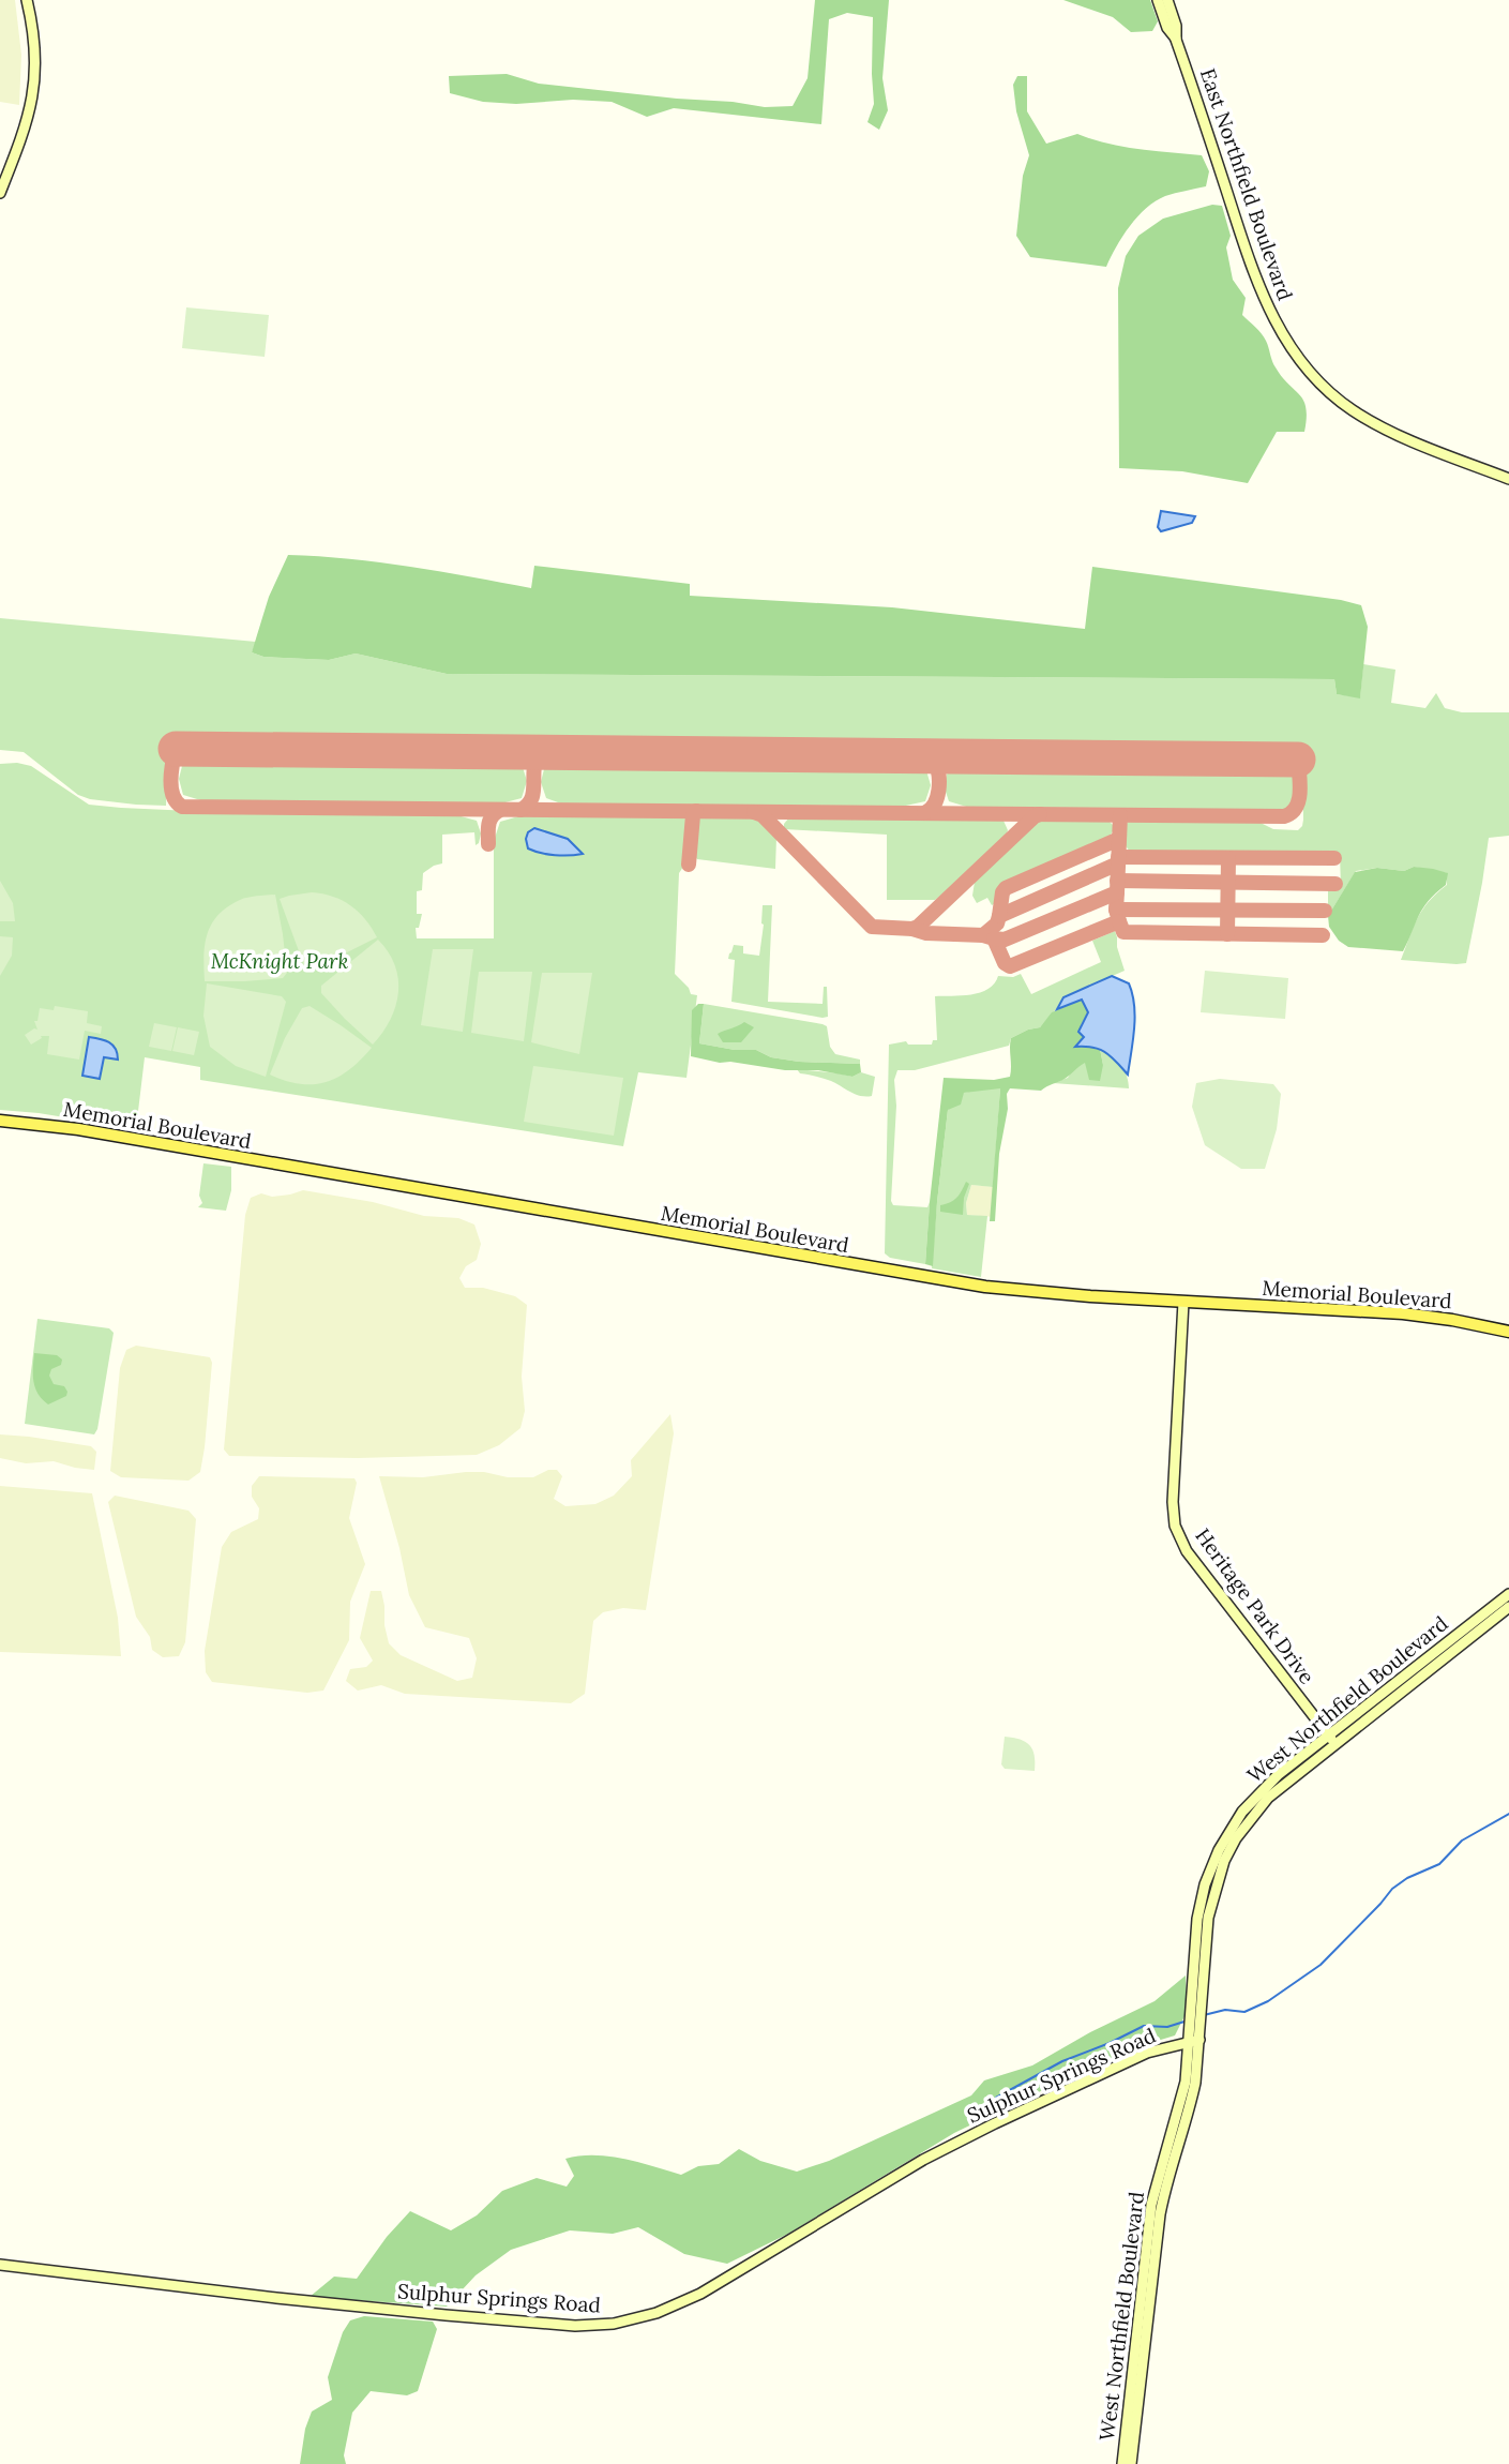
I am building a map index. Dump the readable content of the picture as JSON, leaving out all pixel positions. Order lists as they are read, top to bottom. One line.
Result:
{"streets":{"main road":["East Northfield Boulevard","Memorial Boulevard","Heritage Park Drive","West Northfield Boulevard","Sulphur Springs Road"]},"crossings":[["Memorial Boulevard","Heritage Park Drive"],["Heritage Park Drive","West Northfield Boulevard"],["West Northfield Boulevard","Sulphur Springs Road"]],"parks":["McKnight Park"]}
